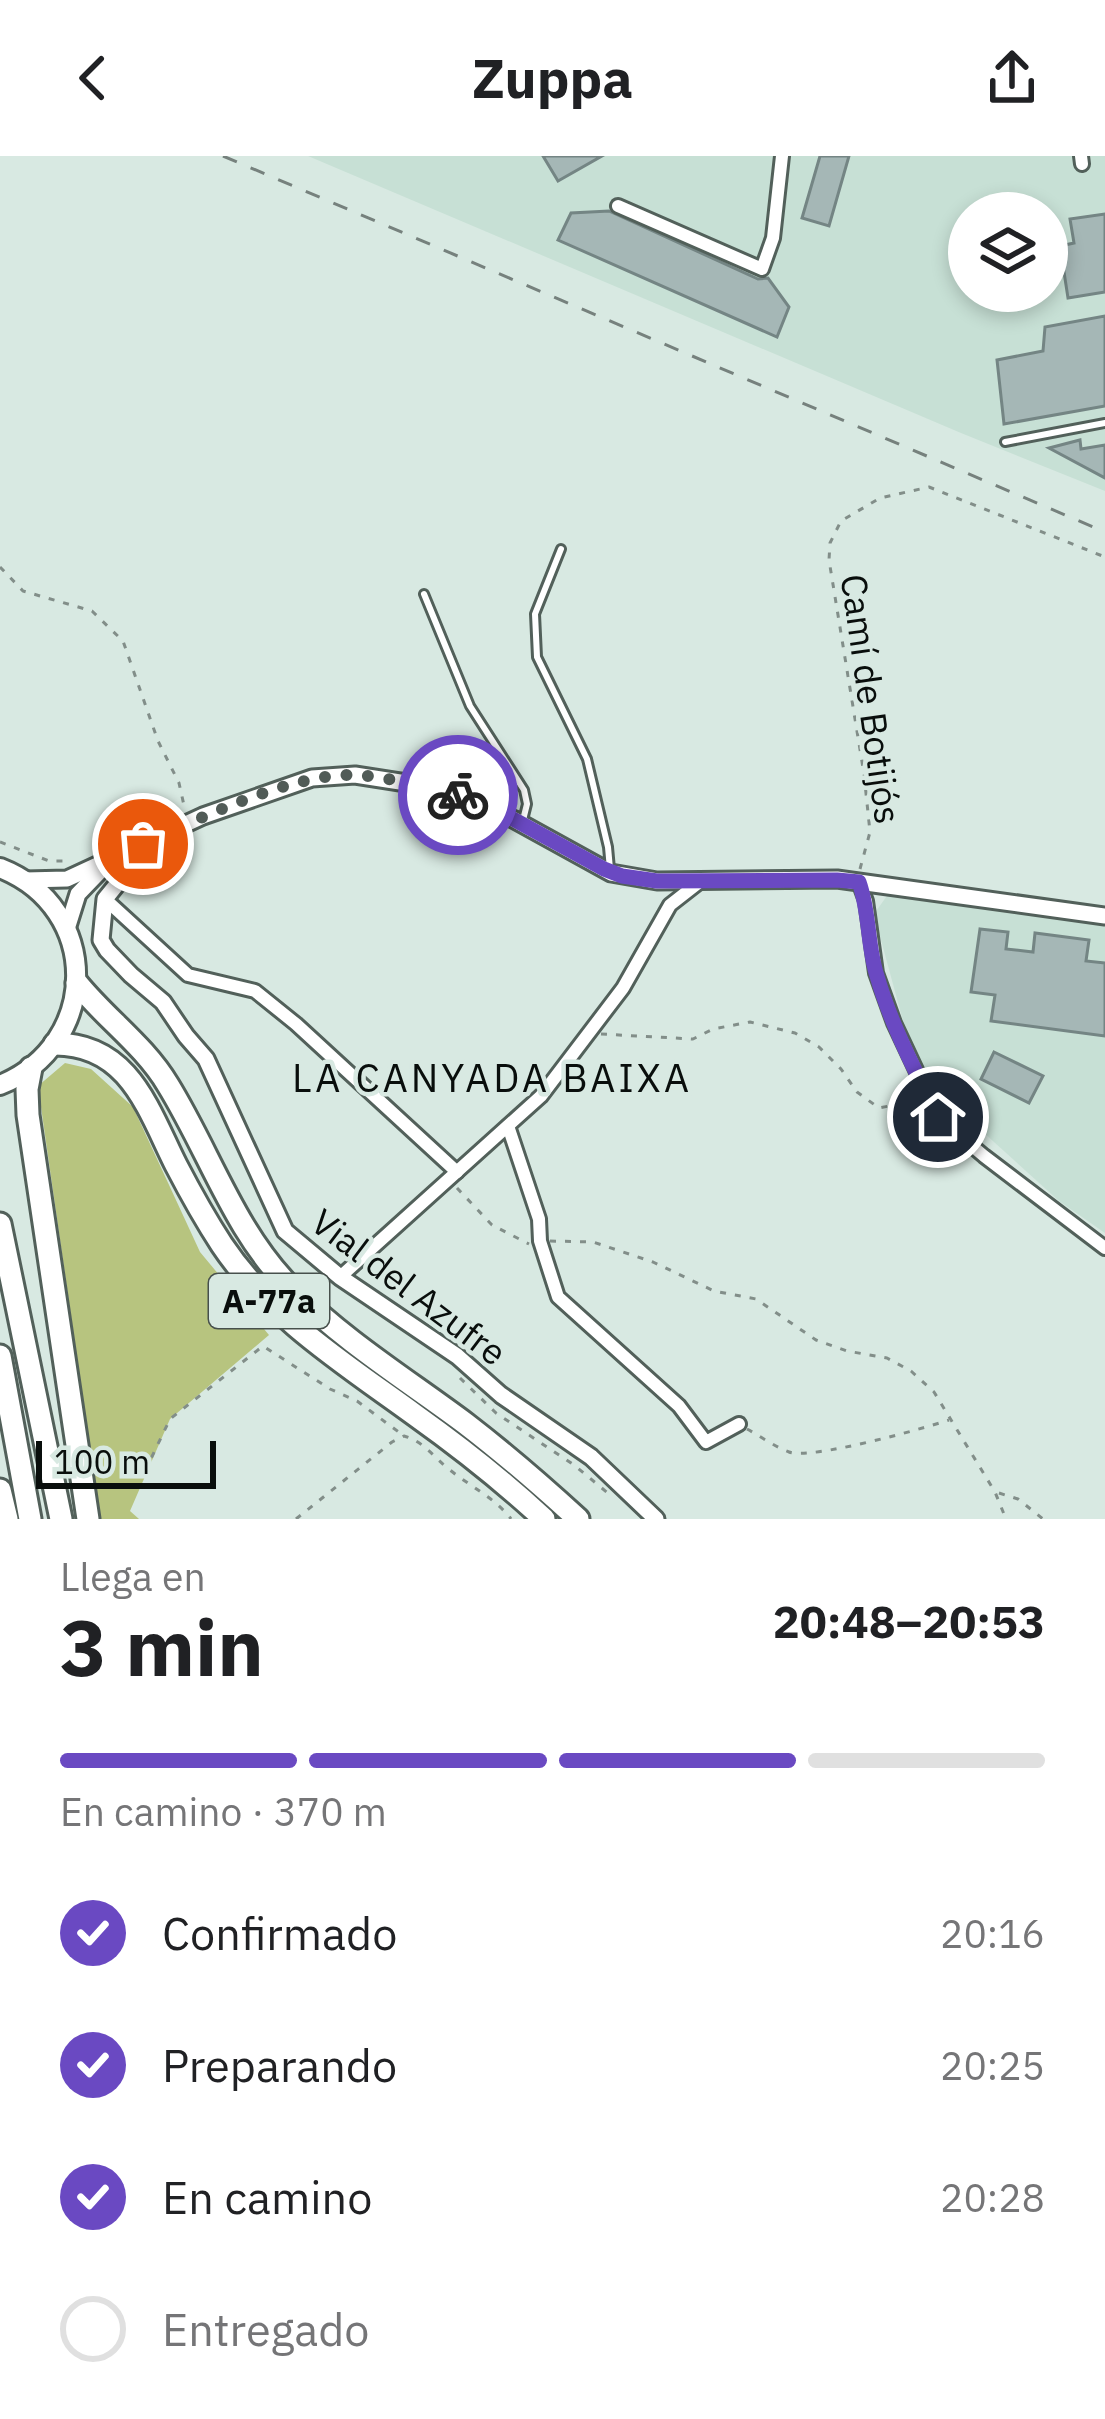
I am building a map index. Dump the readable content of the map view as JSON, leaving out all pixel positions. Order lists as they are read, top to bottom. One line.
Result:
{"streets":{"highway":["A-77a"],"street":["Vial del Azufre"],"path":["Camí de Botijós"]},"districts":["LA CANYADA BAIXA"],"scale_bar":"100 m","page":{"header":"Zuppa","scale":"100 m","heading":["3 min","Llega en","20:48–20:53"],"bar":"En camino · 370 m","list":[["Confirmado","20:16"],["Preparando","20:25"],["En camino","20:28"],"Entregado"]}}
